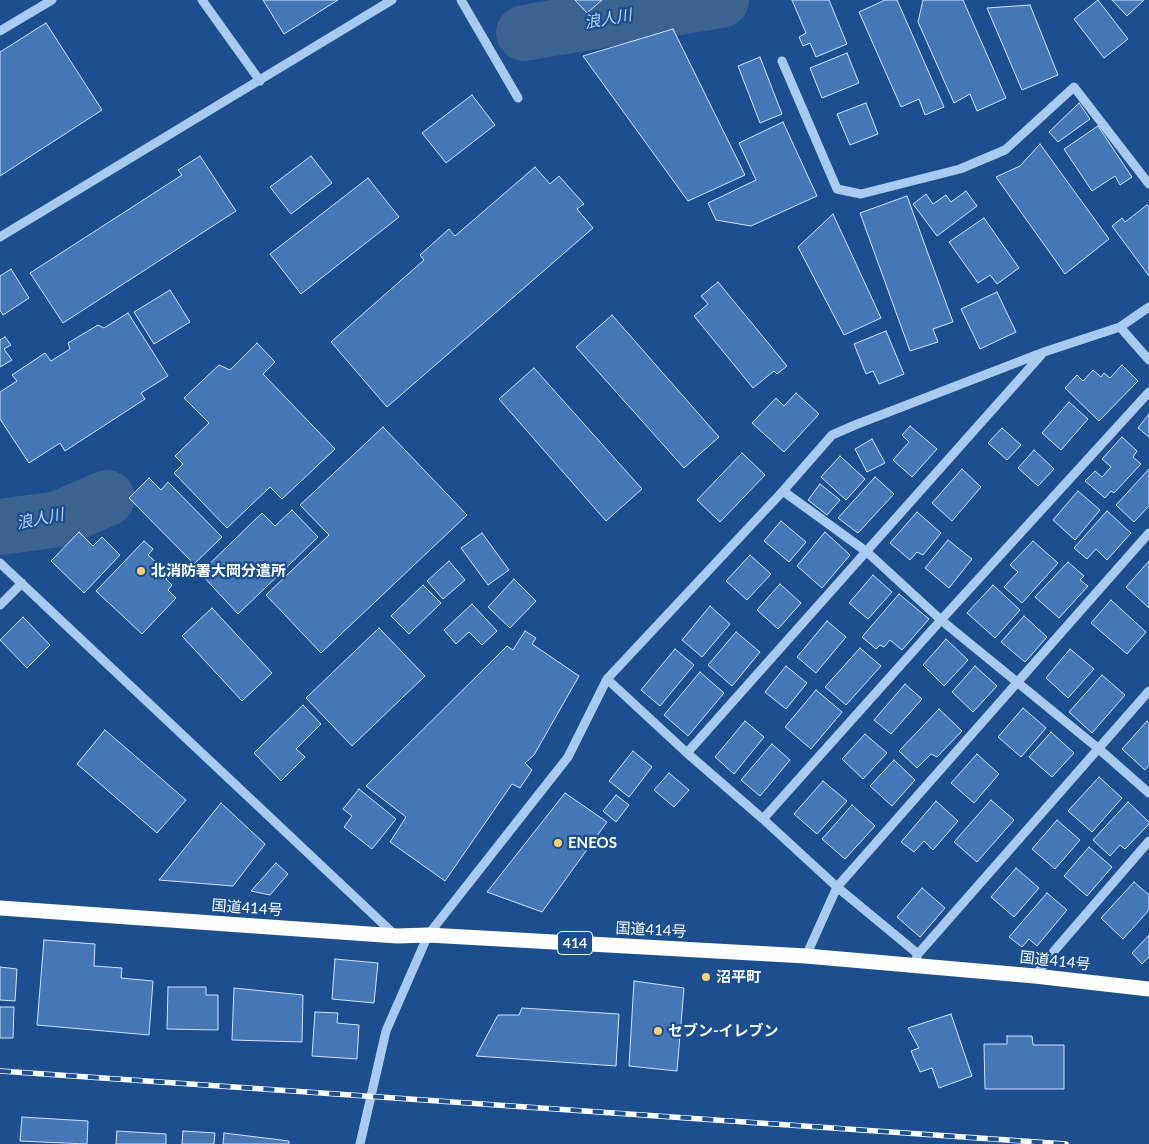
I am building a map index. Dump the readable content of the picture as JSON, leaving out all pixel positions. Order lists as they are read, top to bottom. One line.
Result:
{"streets":{"highway":["国道414号","414"]},"water":["浪人川"],"places":["北消防署大岡分遣所","ENEOS","沼平町","セブン-イレブン"]}
